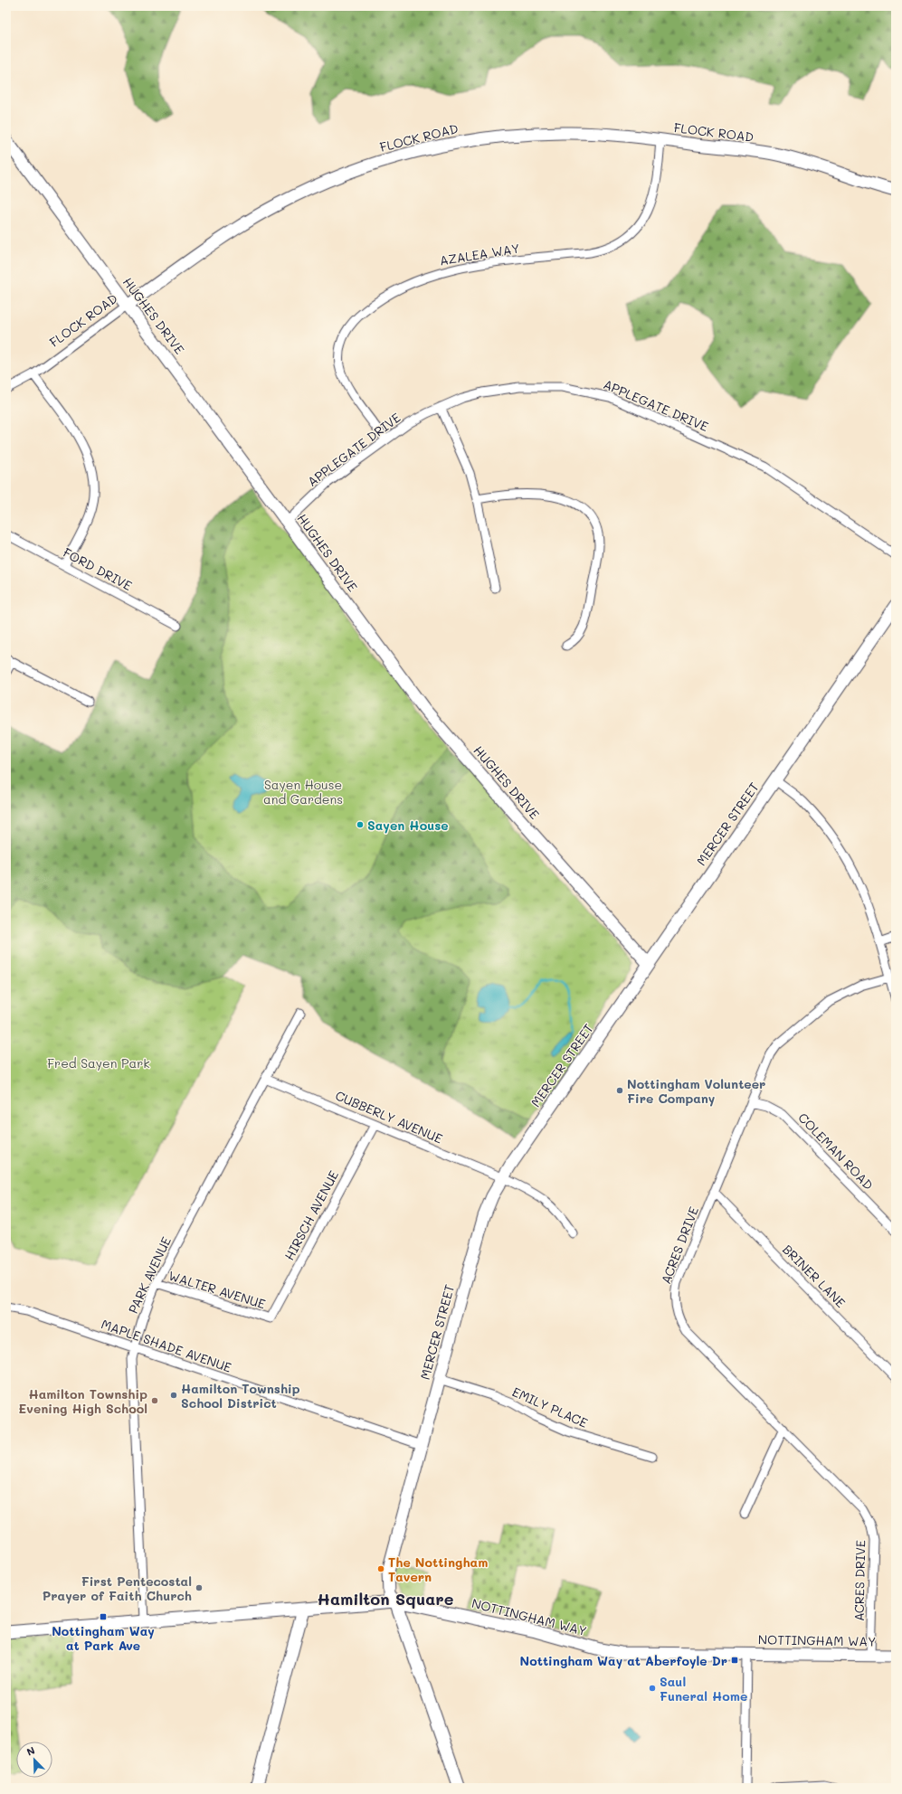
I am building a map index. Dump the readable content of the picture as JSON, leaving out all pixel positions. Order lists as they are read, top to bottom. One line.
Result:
{"streets":{"street":["FLOCK ROAD","AZALEA WAY","HUGHES DRIVE","APPLEGATE DRIVE","FORD DRIVE","MERCER STREET","CUBBERLY AVENUE","COLEMAN ROAD","HIRSCH AVENUE","ACRES DRIVE","PARK AVENUE","BRINER LANE","WALTER AVENUE","MAPLE SHADE AVENUE","EMILY PLACE","NOTTINGHAM WAY"]},"crossings":[["FLOCK ROAD","AZALEA WAY"],["FLOCK ROAD","HUGHES DRIVE"],["AZALEA WAY","APPLEGATE DRIVE"],["HUGHES DRIVE","APPLEGATE DRIVE"],["HUGHES DRIVE","MERCER STREET"],["MERCER STREET","CUBBERLY AVENUE"],["MERCER STREET","MAPLE SHADE AVENUE"],["MERCER STREET","EMILY PLACE"],["MERCER STREET","NOTTINGHAM WAY"],["CUBBERLY AVENUE","HIRSCH AVENUE"],["CUBBERLY AVENUE","PARK AVENUE"],["COLEMAN ROAD","ACRES DRIVE"],["HIRSCH AVENUE","WALTER AVENUE"],["ACRES DRIVE","BRINER LANE"],["ACRES DRIVE","NOTTINGHAM WAY"],["PARK AVENUE","WALTER AVENUE"],["PARK AVENUE","MAPLE SHADE AVENUE"],["PARK AVENUE","NOTTINGHAM WAY"]],"districts":["Hamilton Square"],"parks":["Sayen House and Gardens","Fred Sayen Park"],"places":{"other":["Sayen House","Nottingham Volunteer Fire Company","Hamilton Township School District","Hamilton Township Evening High School","The Nottingham Tavern","First Pentecostal Prayer of Faith Church","Saul Funeral Home"],"transit":["Nottingham Way at Park Ave","Nottingham Way at Aberfoyle Dr"]},"north":"top left"}
